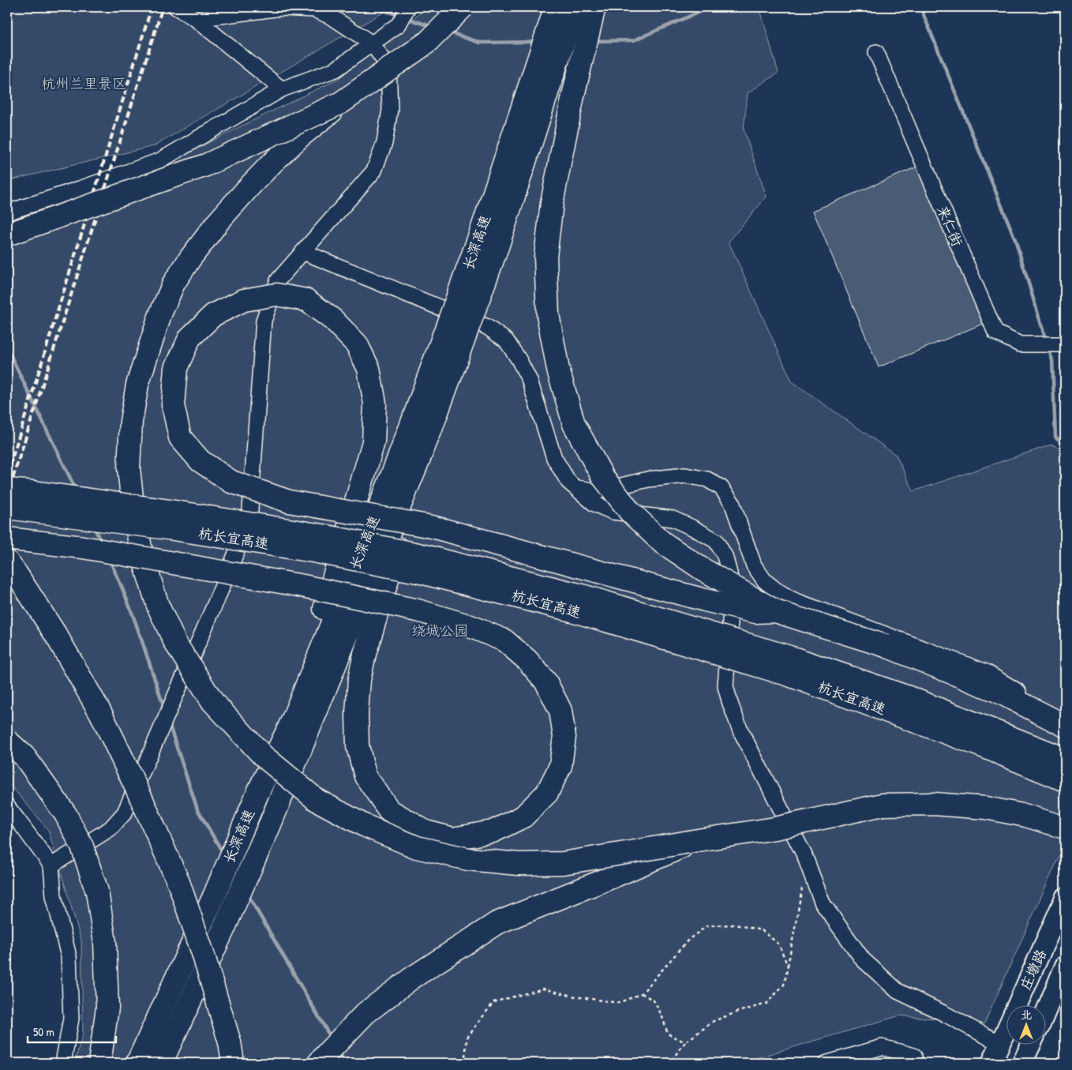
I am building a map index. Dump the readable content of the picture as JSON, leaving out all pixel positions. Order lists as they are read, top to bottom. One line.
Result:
{"streets":{"highway":["长深高速","杭长宜高速"],"main road":["庄墩路"],"street":["来仁街"]},"parks":["杭州兰里景区","绕城公园"],"scale_bar":"50 m","north":"top"}
